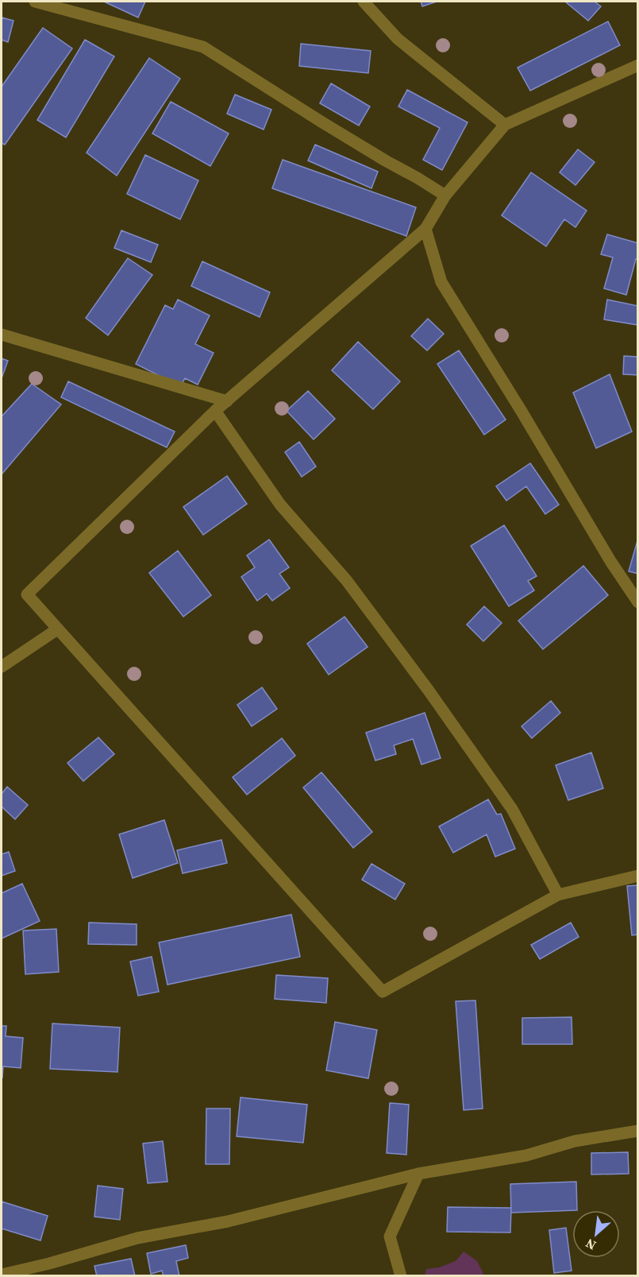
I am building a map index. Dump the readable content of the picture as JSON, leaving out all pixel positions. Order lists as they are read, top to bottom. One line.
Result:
{"north":"bottom left"}
